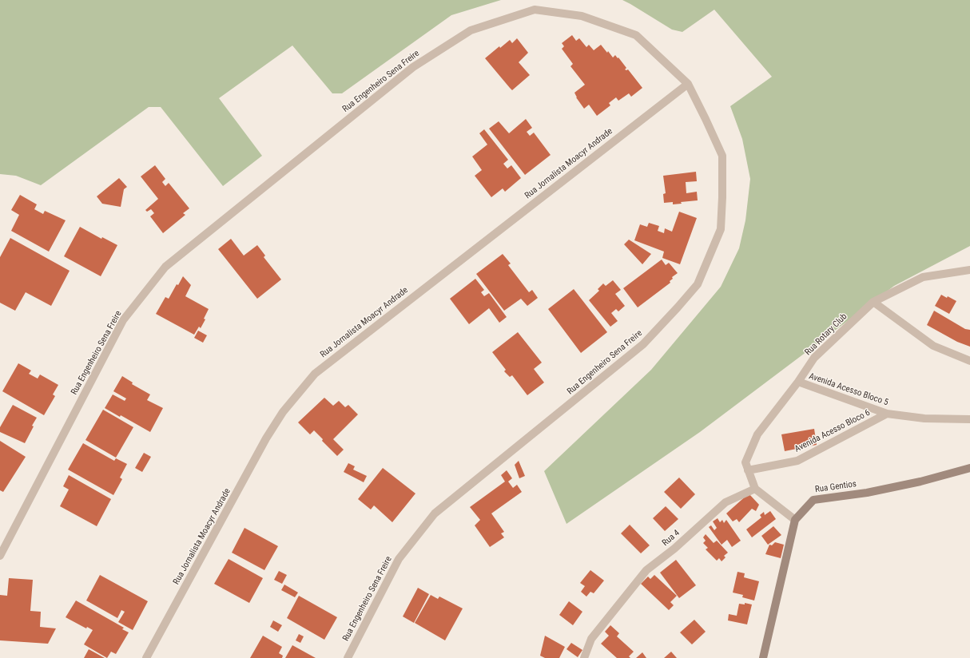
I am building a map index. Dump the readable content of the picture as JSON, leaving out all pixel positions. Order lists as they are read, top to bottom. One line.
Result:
{"streets":{"street":["Rua Engenheiro Sena Freire","Rua Jornalista Moacyr Andrade","Rua Rotary Club","Avenida Acesso Bloco 5","Avenida Acesso Bloco 6","Rua Gentios","Rua 4"]},"crossings":[["Rua Engenheiro Sena Freire","Rua Jornalista Moacyr Andrade"],["Rua Rotary Club","Avenida Acesso Bloco 5"],["Rua Rotary Club","Avenida Acesso Bloco 6"],["Rua Rotary Club","Rua 4"],["Avenida Acesso Bloco 5","Avenida Acesso Bloco 6"]]}
